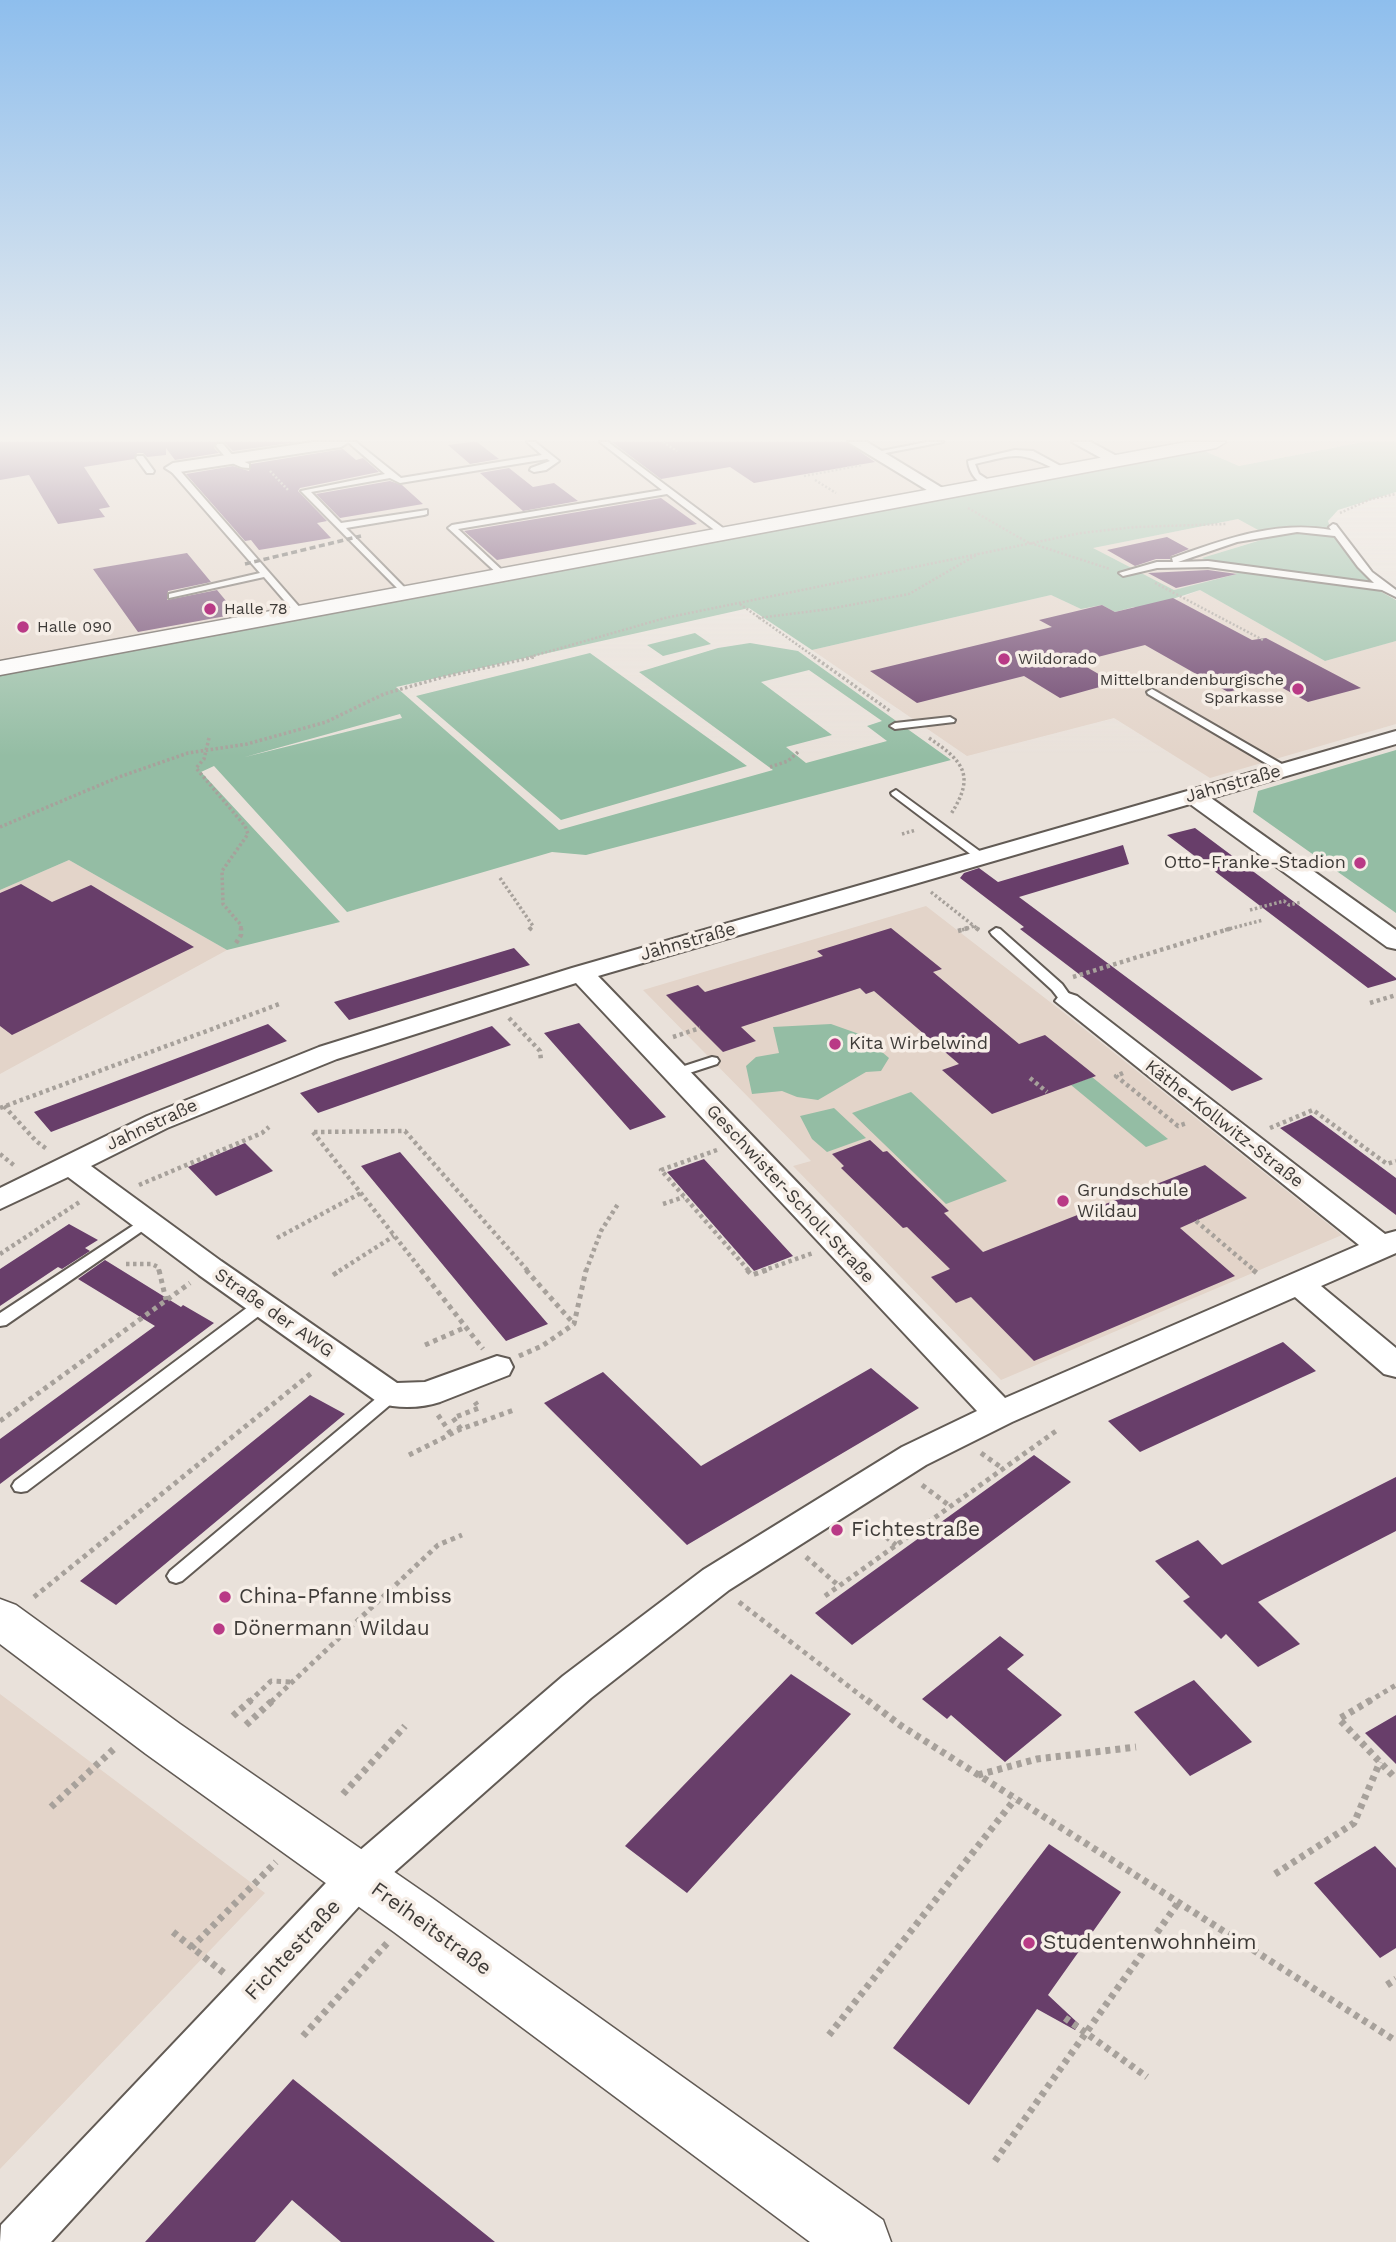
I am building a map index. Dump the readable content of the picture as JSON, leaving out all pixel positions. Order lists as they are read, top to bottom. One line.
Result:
{"streets":{"street":["Jahnstraße","Käthe-Kollwitz-Straße","Geschwister-Scholl-Straße","Straße der AWG","Freiheitstraße","Fichtestraße"]},"crossings":[["Jahnstraße","Geschwister-Scholl-Straße"],["Jahnstraße","Straße der AWG"],["Käthe-Kollwitz-Straße","Fichtestraße"],["Geschwister-Scholl-Straße","Fichtestraße"],["Freiheitstraße","Fichtestraße"]],"places":["Halle 78","Halle 090","Wildorado","Mittelbrandenburgische Sparkasse","Otto-Franke-Stadion","Kita Wirbelwind","Grundschule Wildau","Fichtestraße","China-Pfanne Imbiss","Dönermann Wildau","Studentenwohnheim"]}
